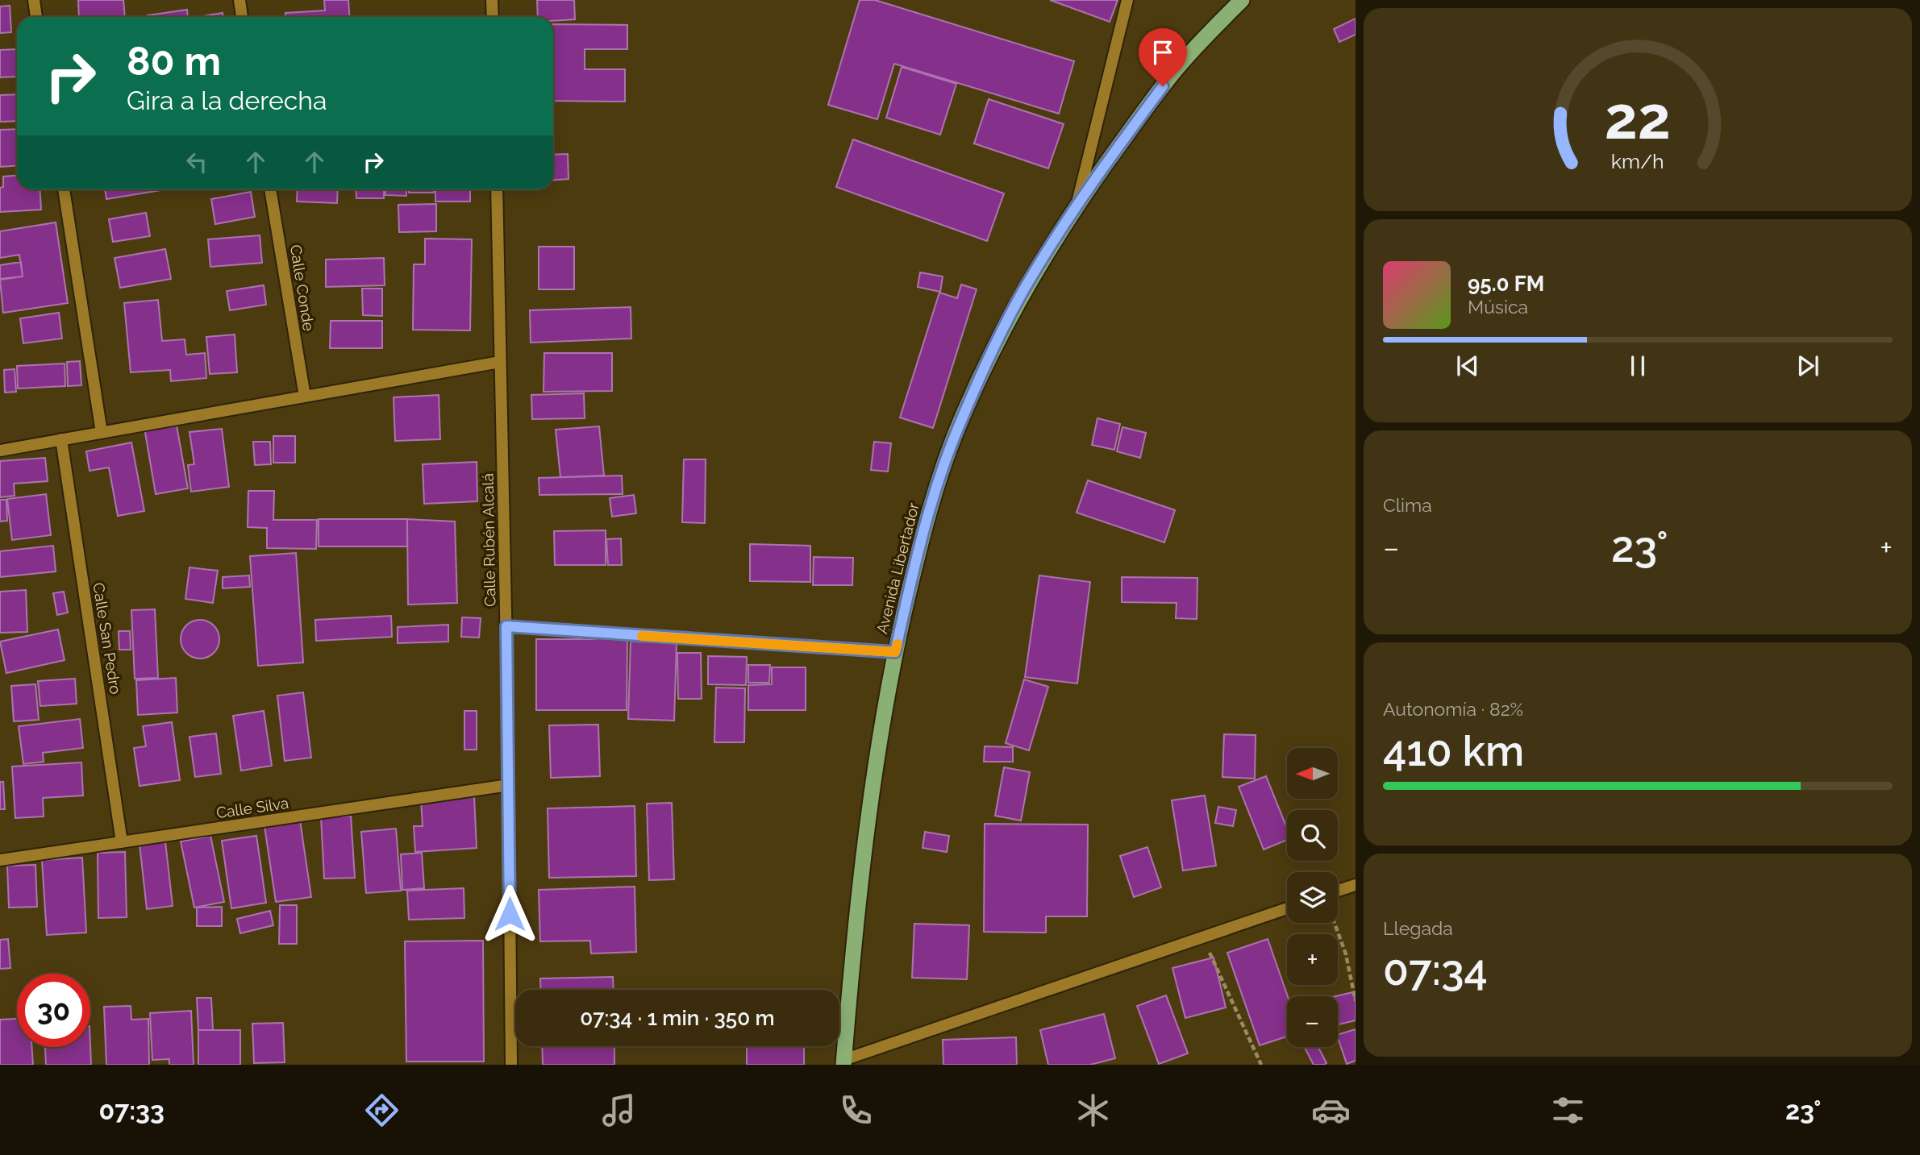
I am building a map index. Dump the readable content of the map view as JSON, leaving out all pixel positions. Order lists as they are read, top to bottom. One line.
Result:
{"streets":{"highway":["Avenida Libertador"],"street":["Calle Conde","Calle Rubén Alcalá","Calle San Pedro","Calle Silva"]},"crossings":[["Calle Rubén Alcalá","Calle Silva"],["Calle San Pedro","Calle Silva"]],"north":"left","page":{"turn":["80 m","Gira a la derecha"],"song":["95.0 FM","Música"],"tile":["Clima",["Autonomía · 82%","410 km"],["Llegada","07:34"]],"heat":["−","23°","+"],"map_buttons":["+","−"],"limit":"30","trip":"07:34 · 1 min · 350 m","tabs":["07:33","23°"],"gauge":["22","km/h"]}}
